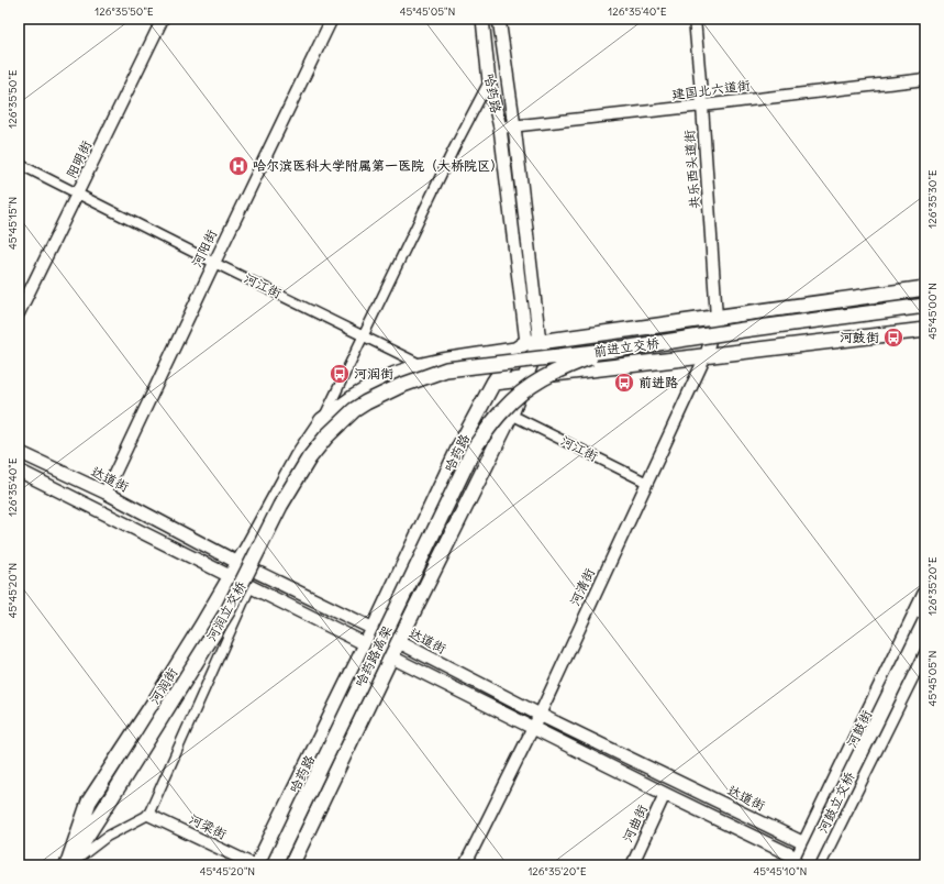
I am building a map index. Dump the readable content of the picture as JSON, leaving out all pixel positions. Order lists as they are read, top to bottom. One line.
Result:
{"streets":{"highway":["哈药路","前进立交桥","河润立交桥","哈药路高架","河润街","河鼓街","河鼓立交桥"],"main road":["达道街"],"street":["建国北六道街","阳明街","共乐西头道街","河阳街","河江街","河清街","河曲街","河梁街"]},"crossings":[["建国北六道街","哈药路"],["建国北六道街","共乐西头道街"],["哈药路","河江街"],["哈药路","达道街"],["哈药路","河润街"],["哈药路","河梁街"],["阳明街","河江街"],["共乐西头道街","河清街"],["河阳街","河江街"],["河阳街","达道街"],["河江街","河清街"],["河江街","河润街"],["前进立交桥","河润立交桥"],["前进立交桥","哈药路高架"],["达道街","河清街"],["达道街","河润街"],["达道街","河鼓街"],["河润立交桥","河润街"],["河鼓街","河鼓立交桥"]],"places":{"hospital":["哈尔滨医科大学附属第一医院（大桥院区）"],"bus stop":["河鼓街","河润街","前进路"]},"coordinates":["126°35'50\"E","45°45'05\"N","126°35'40\"E","126°35'30\"E","45°45'15\"N","45°45'00\"N","126°35'20\"E","45°45'20\"N","45°45'10\"N"]}
